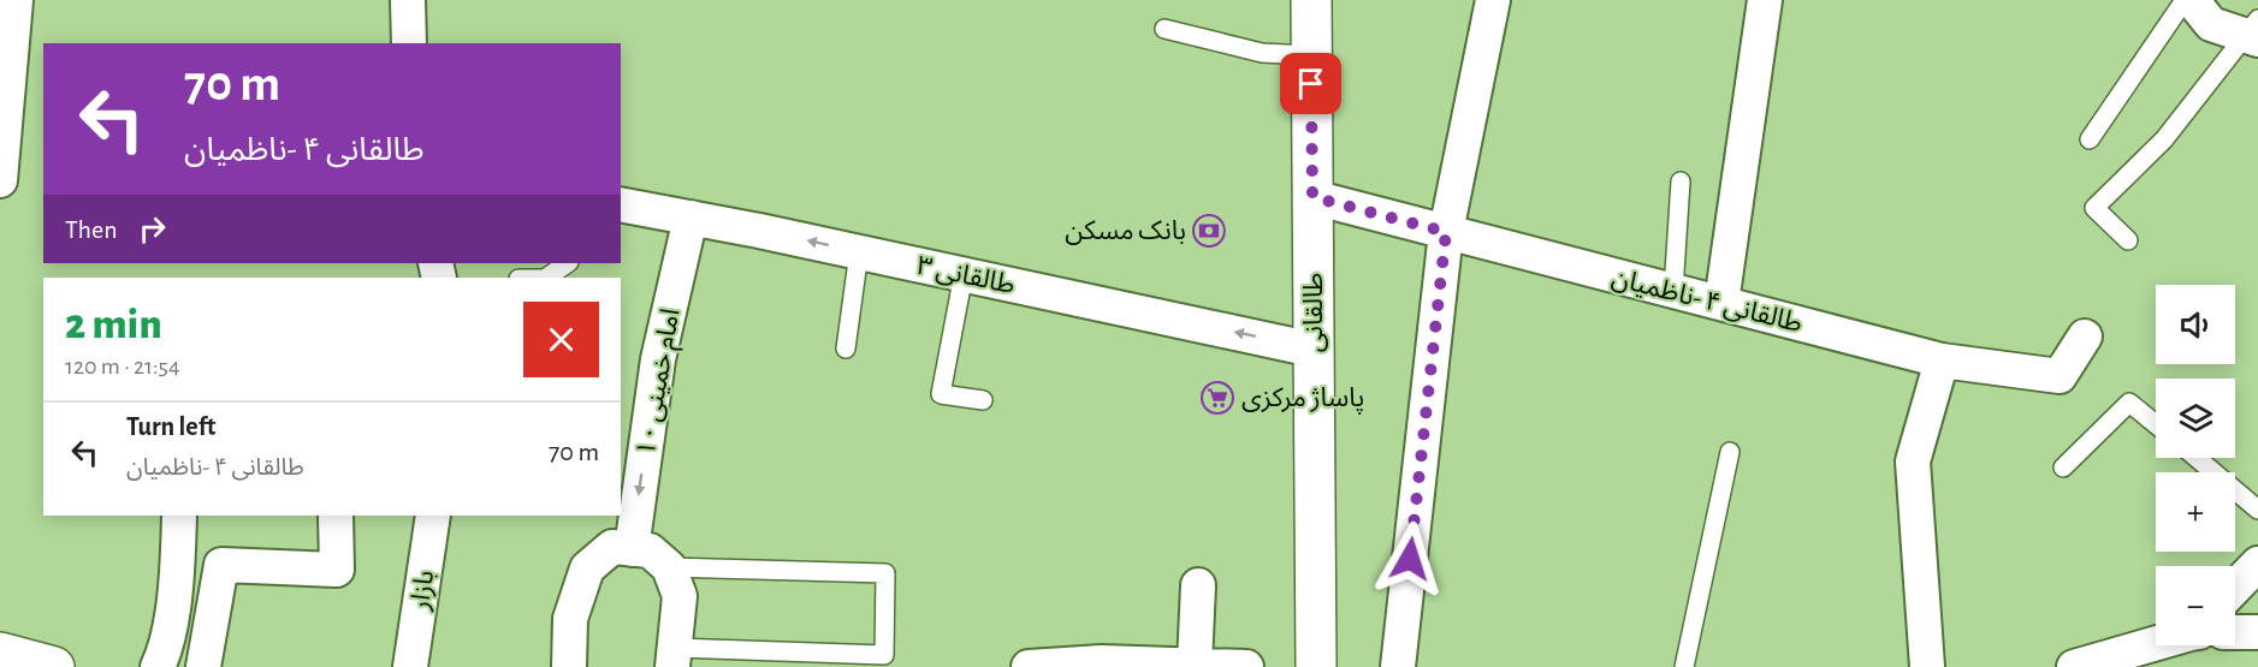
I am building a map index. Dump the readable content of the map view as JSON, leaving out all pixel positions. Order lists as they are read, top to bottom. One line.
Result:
{"streets":{"main road":["طالقانی"],"street":["طالقانی ۳","طالقانی ۴ -ناظمیان","امام خمینی ۱۰","بازار"]},"crossings":[["طالقانی ۳","طالقانی"],["طالقانی ۳","امام خمینی ۱۰"],["طالقانی ۴ -ناظمیان","طالقانی"]],"one_way":["طالقانی ۳","امام خمینی ۱۰"],"places":{"bank":["بانک مسکن"],"supermarket":["پاساژ مرکزی"]},"page":{"turn":["70 m","طالقانی ۴ -ناظمیان"],"then":"Then","heading":["2 min","120 m · 21:54"],"map_buttons":["+","−"],"list":[{"name":"Turn left","note":"طالقانی ۴ -ناظمیان","value":"70 m"}]}}
